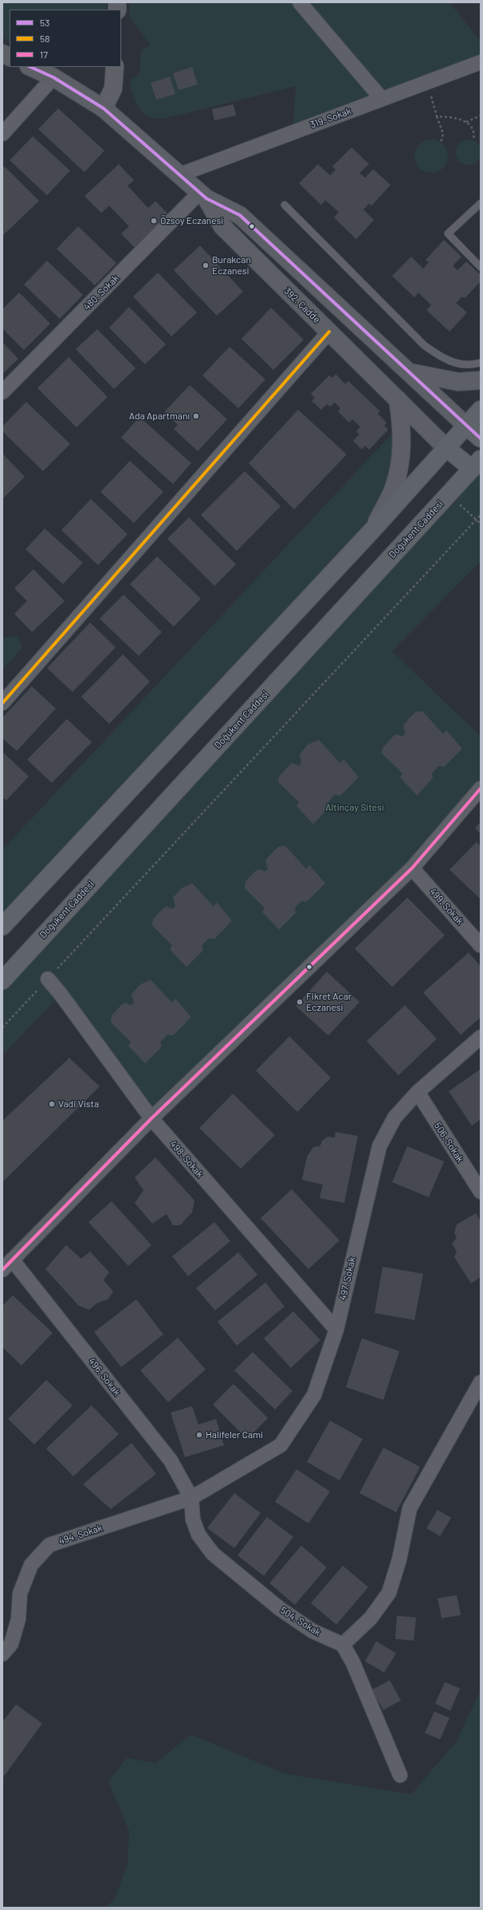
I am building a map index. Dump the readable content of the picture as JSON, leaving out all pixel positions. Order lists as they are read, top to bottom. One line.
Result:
{"streets":{"main road":["392. Cadde","Doğukent Caddesi"],"street":["319. Sokak","480. Sokak","499. Sokak","506. Sokak","498. Sokak","497. Sokak","496. Sokak","494. Sokak","504. Sokak"]},"crossings":[["319. Sokak","392. Cadde"],["480. Sokak","392. Cadde"],["506. Sokak","497. Sokak"],["498. Sokak","497. Sokak"],["497. Sokak","496. Sokak"],["497. Sokak","494. Sokak"],["497. Sokak","504. Sokak"],["496. Sokak","494. Sokak"],["496. Sokak","504. Sokak"],["494. Sokak","504. Sokak"]],"parks":["Altinçay Sitesi"],"places":["Özsoy Eczanesi","Burakcan Eczanesi","Ada Apartmanı","Fikret Acar Eczanesi","Vadi Vista","Halifeler Cami"],"lines":["transit line 53","transit line 58","transit line 17"],"legend":["53","58","17"]}
